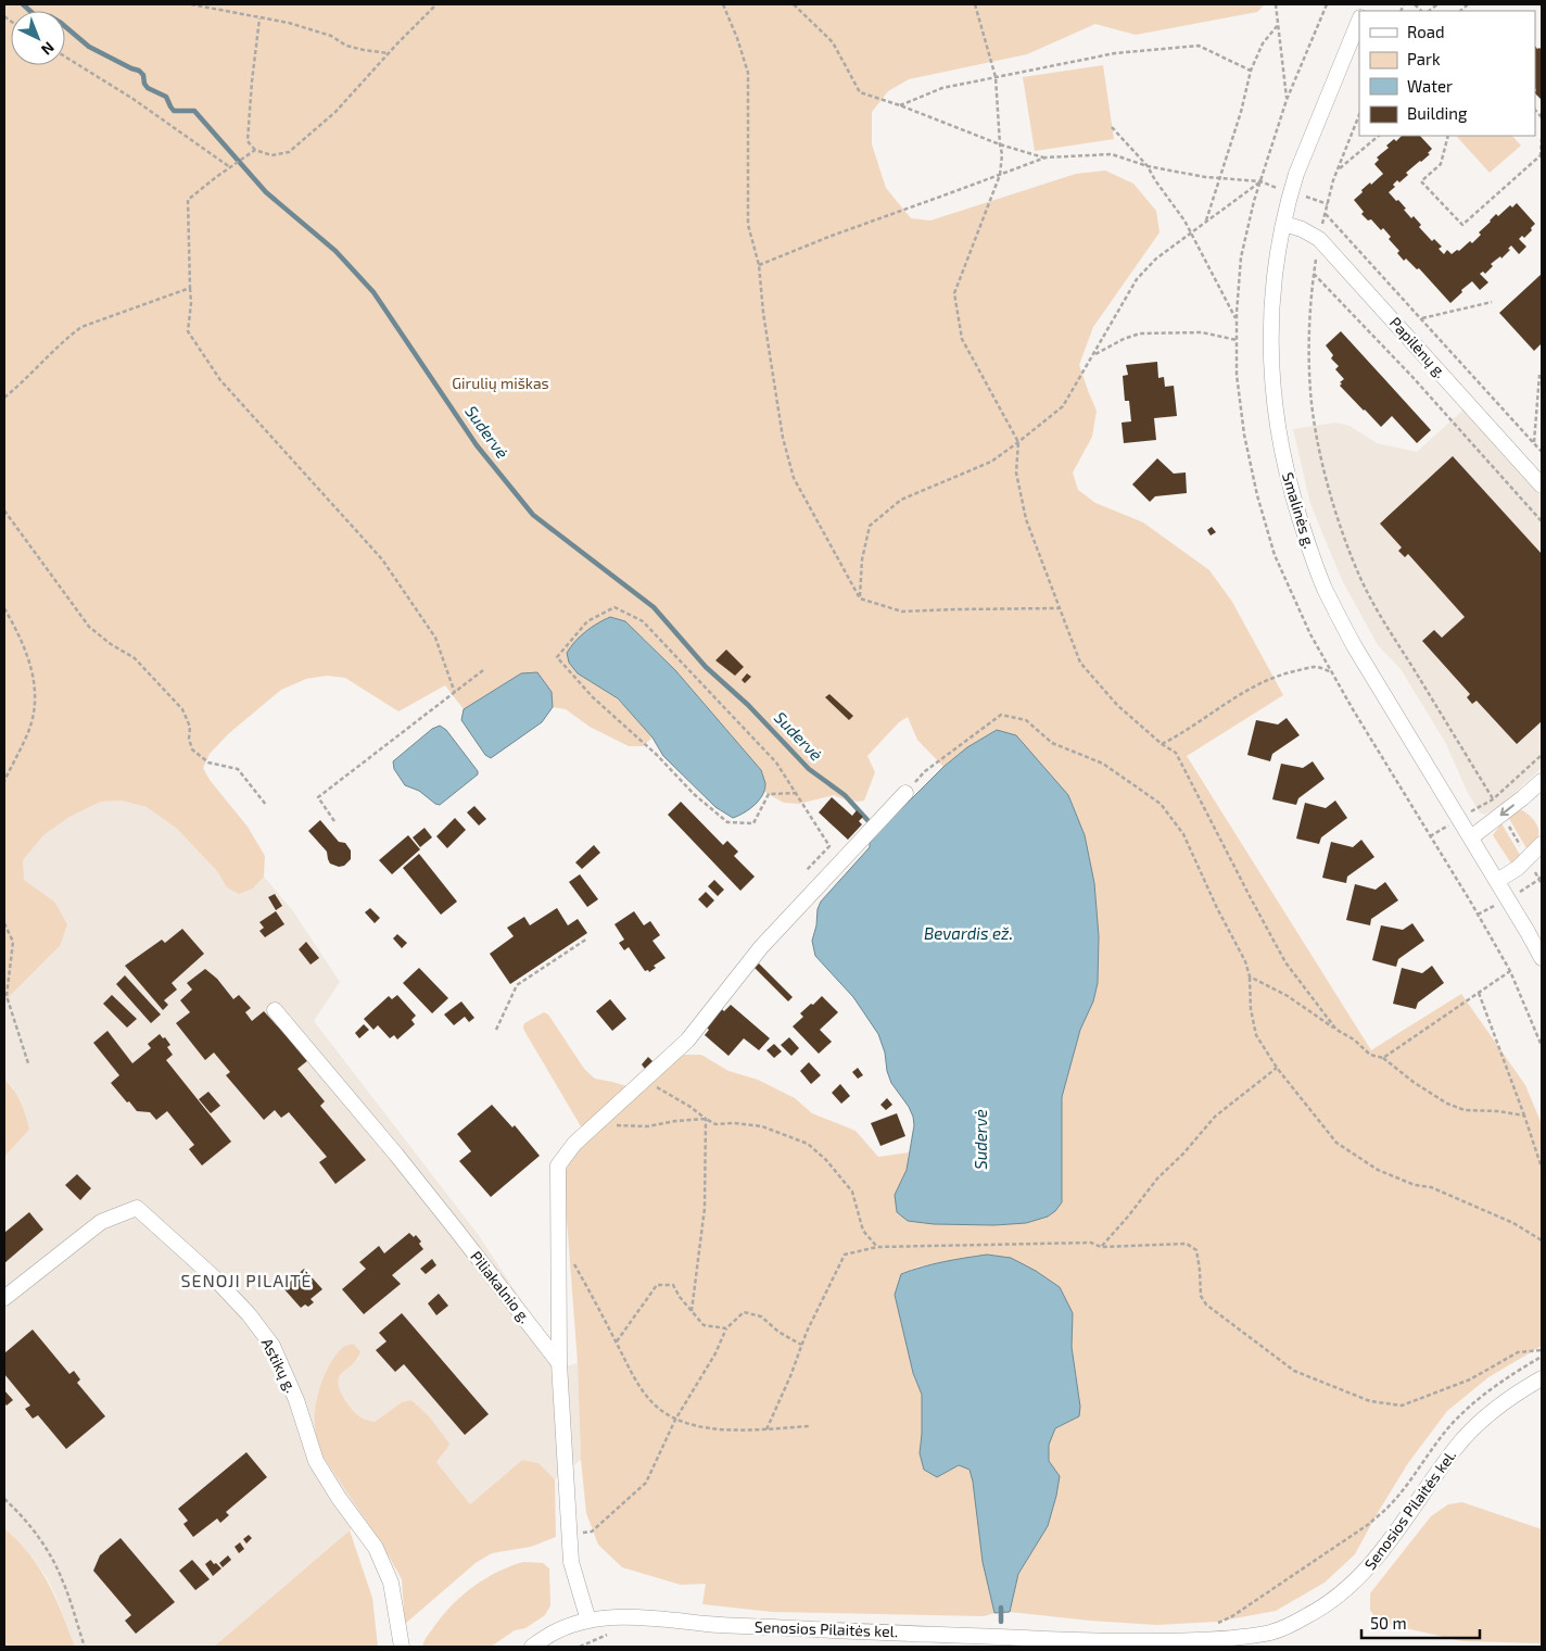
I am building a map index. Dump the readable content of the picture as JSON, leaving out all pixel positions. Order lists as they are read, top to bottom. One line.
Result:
{"streets":{"street":["Papilėnų g.","Smalinės g.","Piliakalnio g.","Astikų g.","Senosios Pilaitės kel."]},"crossings":[["Papilėnų g.","Smalinės g."]],"districts":["SENOJI PILAITĖ"],"water":["Sudervė","Bevardis ež."],"parks":["Girulių miškas"],"legend":["Road","Park","Water","Building"],"scale_bar":"50 m","north":"bottom right"}
